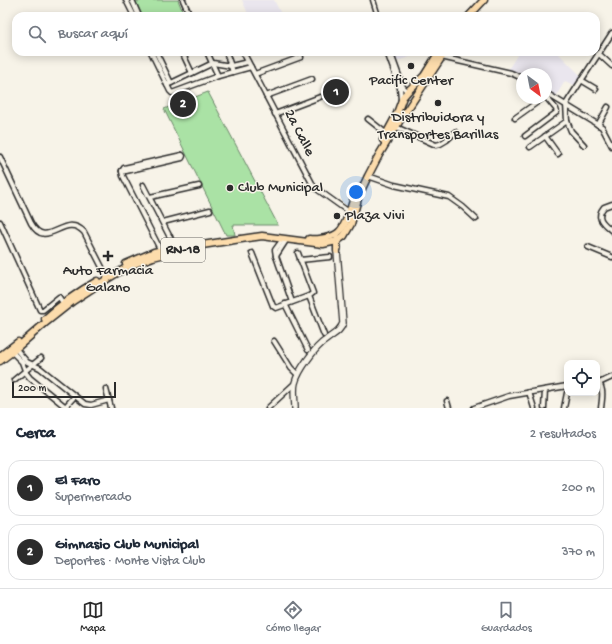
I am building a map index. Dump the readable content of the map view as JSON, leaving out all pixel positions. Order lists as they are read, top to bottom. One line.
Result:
{"streets":{"main road":["RN-18"],"street":["2a Calle"]},"crossings":[["2a Calle","RN-18"]],"places":{"other":["Pacific Center","Distribuidora y Transportes Barillas","Club Municipal","Plaza Vivi"],"health":["Auto Farmacia Galano"]},"scale_bar":"200 m","north":"bottom right","page":{"search":"Buscar aquí","pins":["1","2"],"scale":"200 m","heading":["Cerca","2 resultados"],"list":[{"mark":"1","name":"El Faro","note":"Supermercado","value":"200 m"},{"mark":"2","name":"Gimnasio Club Municipal","note":"Deportes · Monte Vista Club","value":"370 m"}],"nav":["Mapa","Cómo llegar","Guardados"]}}
